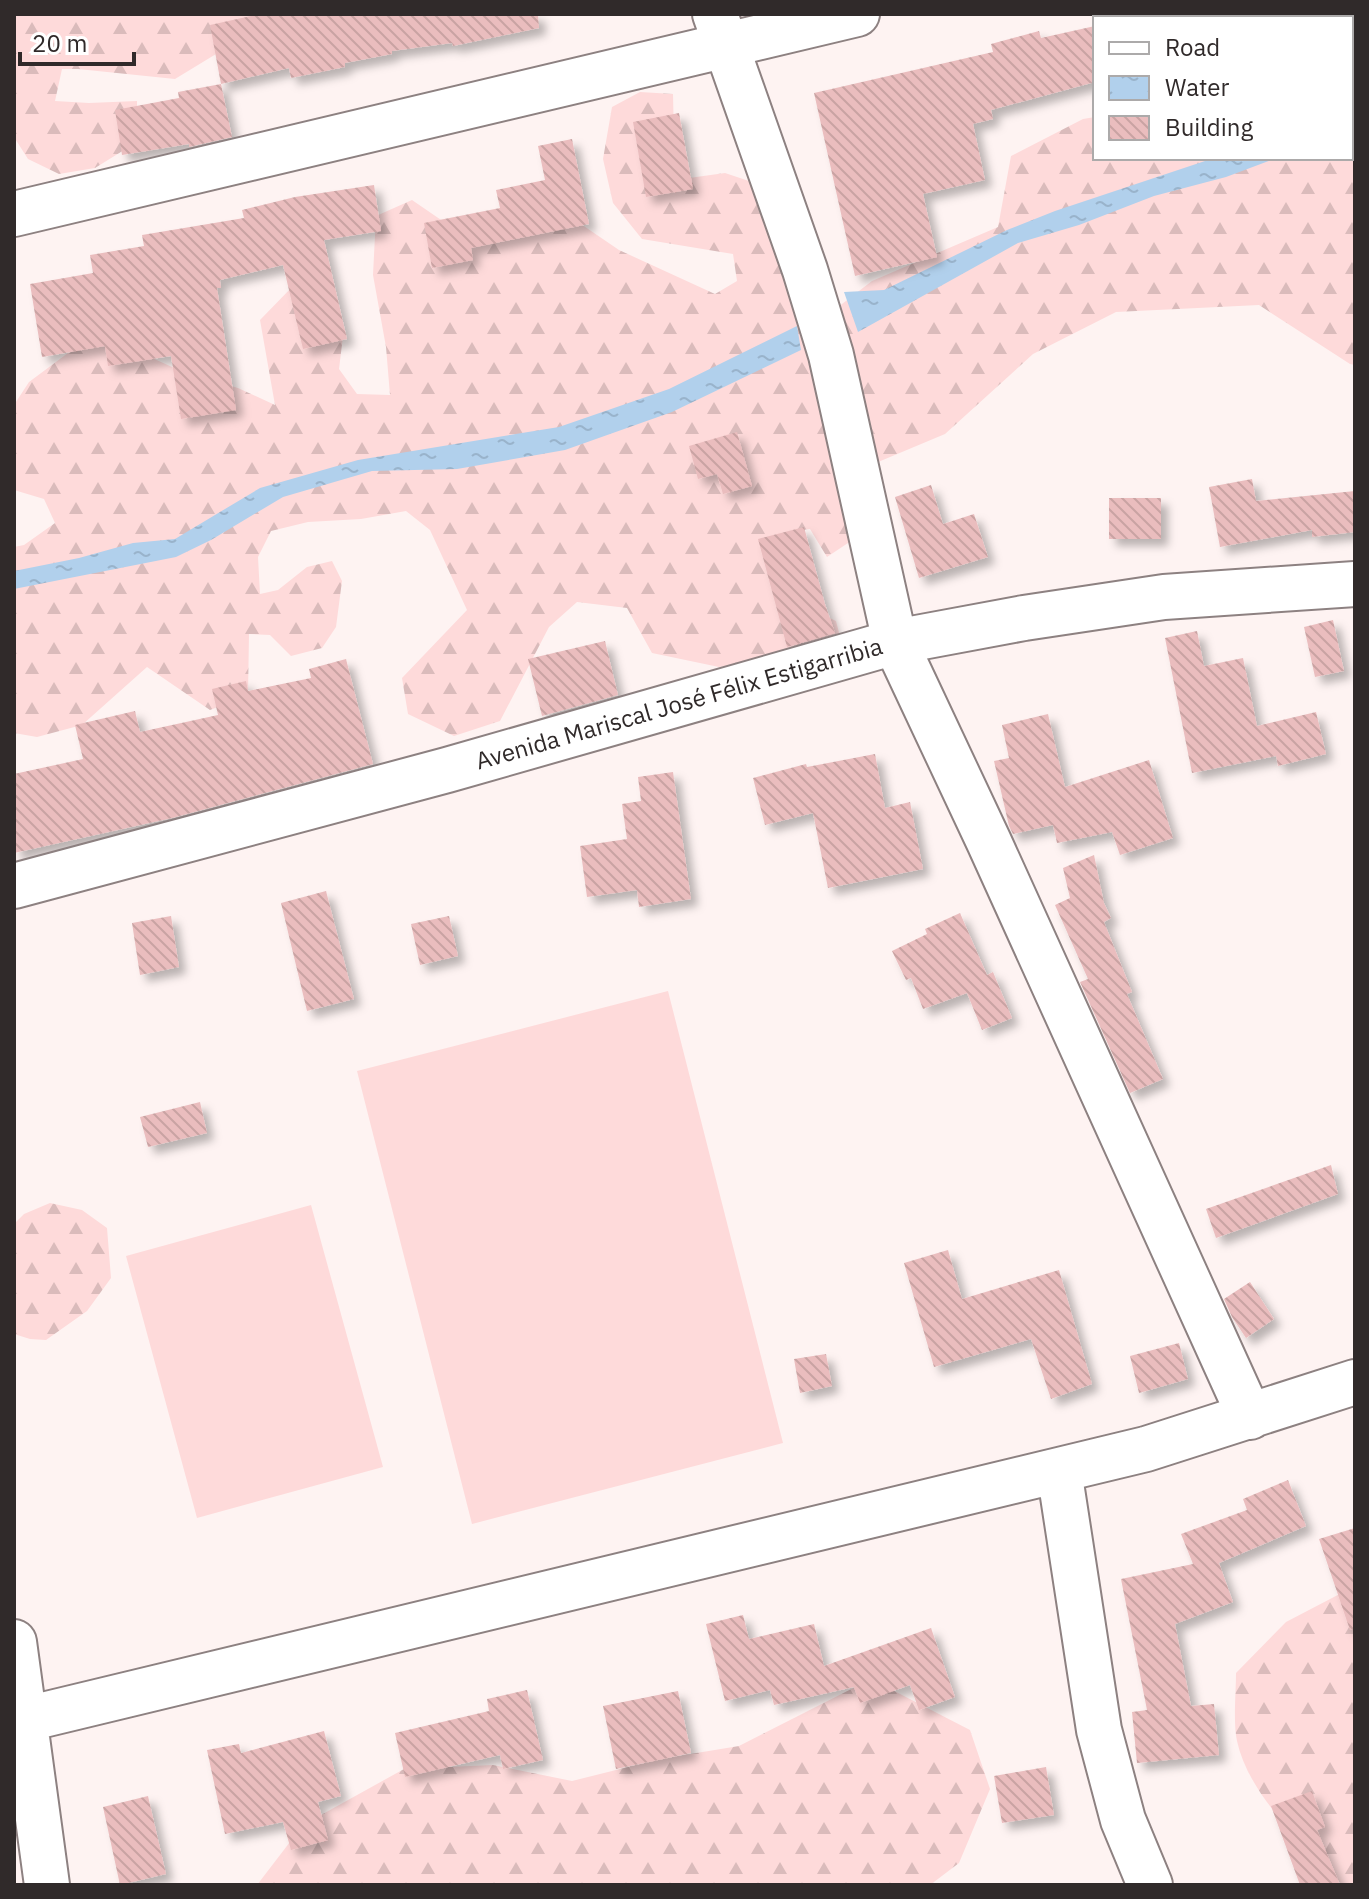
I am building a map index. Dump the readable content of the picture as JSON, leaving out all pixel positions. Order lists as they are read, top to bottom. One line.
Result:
{"streets":{"street":["Avenida Mariscal José Félix Estigarribia"]},"legend":["Road","Water","Building"],"scale_bar":"20 m"}
